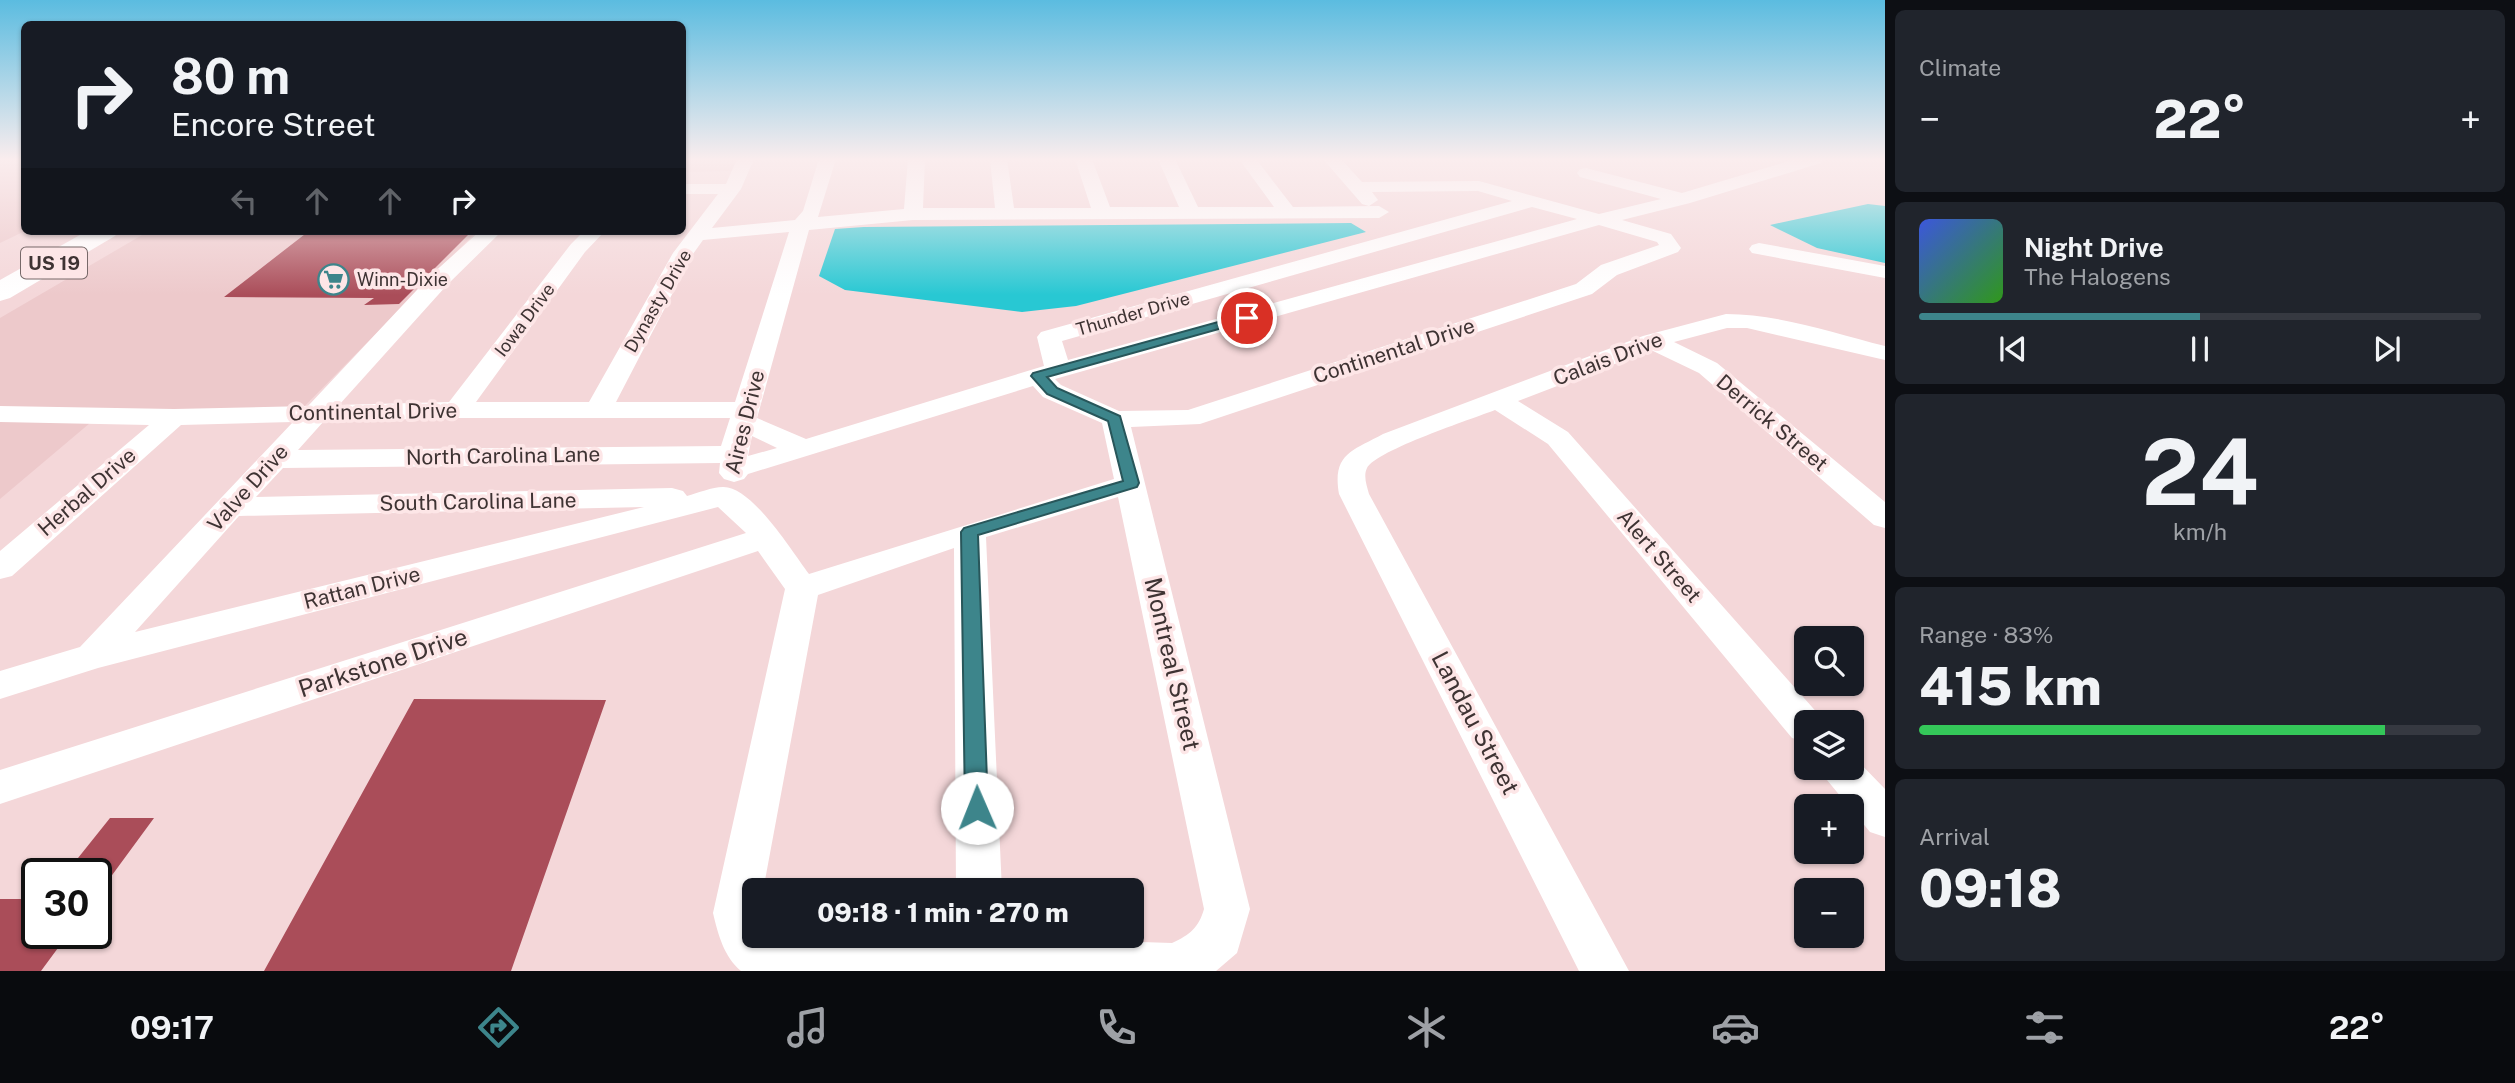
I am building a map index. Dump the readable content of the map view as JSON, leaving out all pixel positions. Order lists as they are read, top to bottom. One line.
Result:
{"streets":{"highway":["US 19"],"street":["Dynasty Drive","Thunder Drive","Iowa Drive","Continental Drive","Calais Drive","Aires Drive","Derrick Street","North Carolina Lane","Valve Drive","Herbal Drive","South Carolina Lane","Alert Street","Rattan Drive","Parkstone Drive","Montreal Street","Landau Street"]},"crossings":[["Dynasty Drive","Continental Drive"],["Thunder Drive","Continental Drive"],["Iowa Drive","Continental Drive"],["Continental Drive","Aires Drive"],["Continental Drive","Valve Drive"],["Continental Drive","Herbal Drive"],["Continental Drive","Montreal Street"],["Calais Drive","Derrick Street"],["Calais Drive","Alert Street"],["Calais Drive","Landau Street"],["Aires Drive","North Carolina Lane"],["Aires Drive","South Carolina Lane"],["Aires Drive","Rattan Drive"],["Aires Drive","Parkstone Drive"],["North Carolina Lane","Valve Drive"],["North Carolina Lane","South Carolina Lane"],["North Carolina Lane","Rattan Drive"],["Valve Drive","South Carolina Lane"],["Valve Drive","Rattan Drive"],["South Carolina Lane","Rattan Drive"]],"places":{"supermarket":["Winn-Dixie"]},"page":{"tile":["Climate",["24","km/h"],["Range · 83%","415 km"],["Arrival","09:18"]],"turn":["80 m","Encore Street"],"heat":["−","22°","+"],"song":["Night Drive","The Halogens"],"map_buttons":["+","−"],"limit":"30","trip":"09:18 · 1 min · 270 m","tabs":["09:17","22°"]}}
